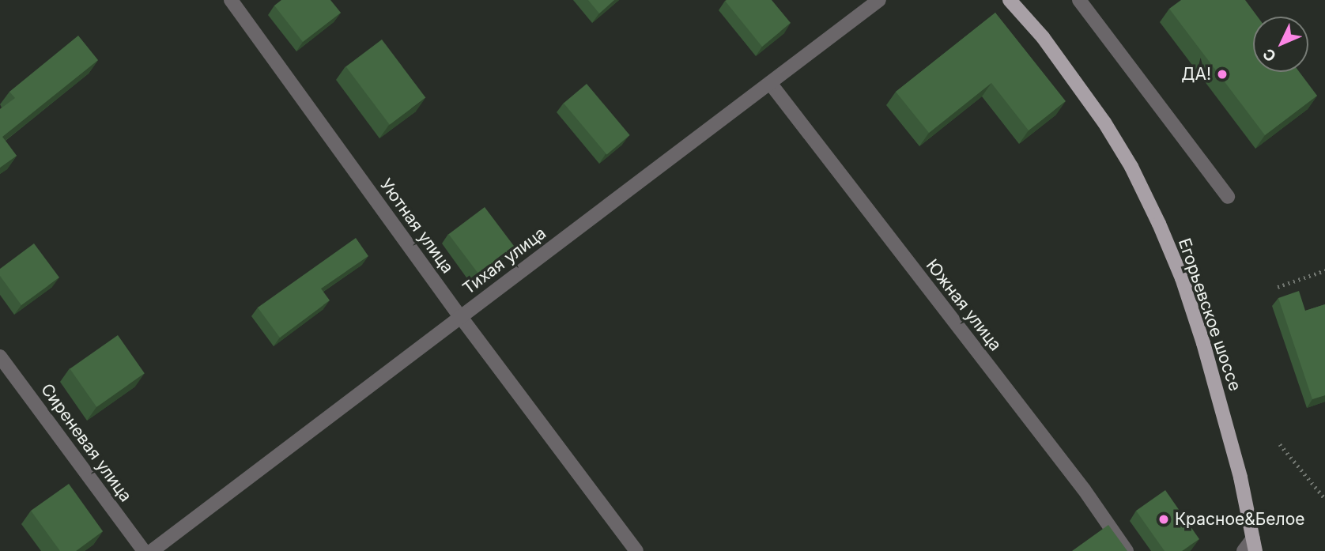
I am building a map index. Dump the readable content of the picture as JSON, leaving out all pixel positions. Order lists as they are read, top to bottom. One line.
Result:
{"streets":{"main road":["Егорьевское шоссе"],"street":["Уютная улица","Тихая улица","Южная улица","Сиреневая улица"]},"crossings":[["Уютная улица","Тихая улица"],["Тихая улица","Южная улица"]],"places":["ДА!","Красное&Белое"],"north":"bottom left"}
